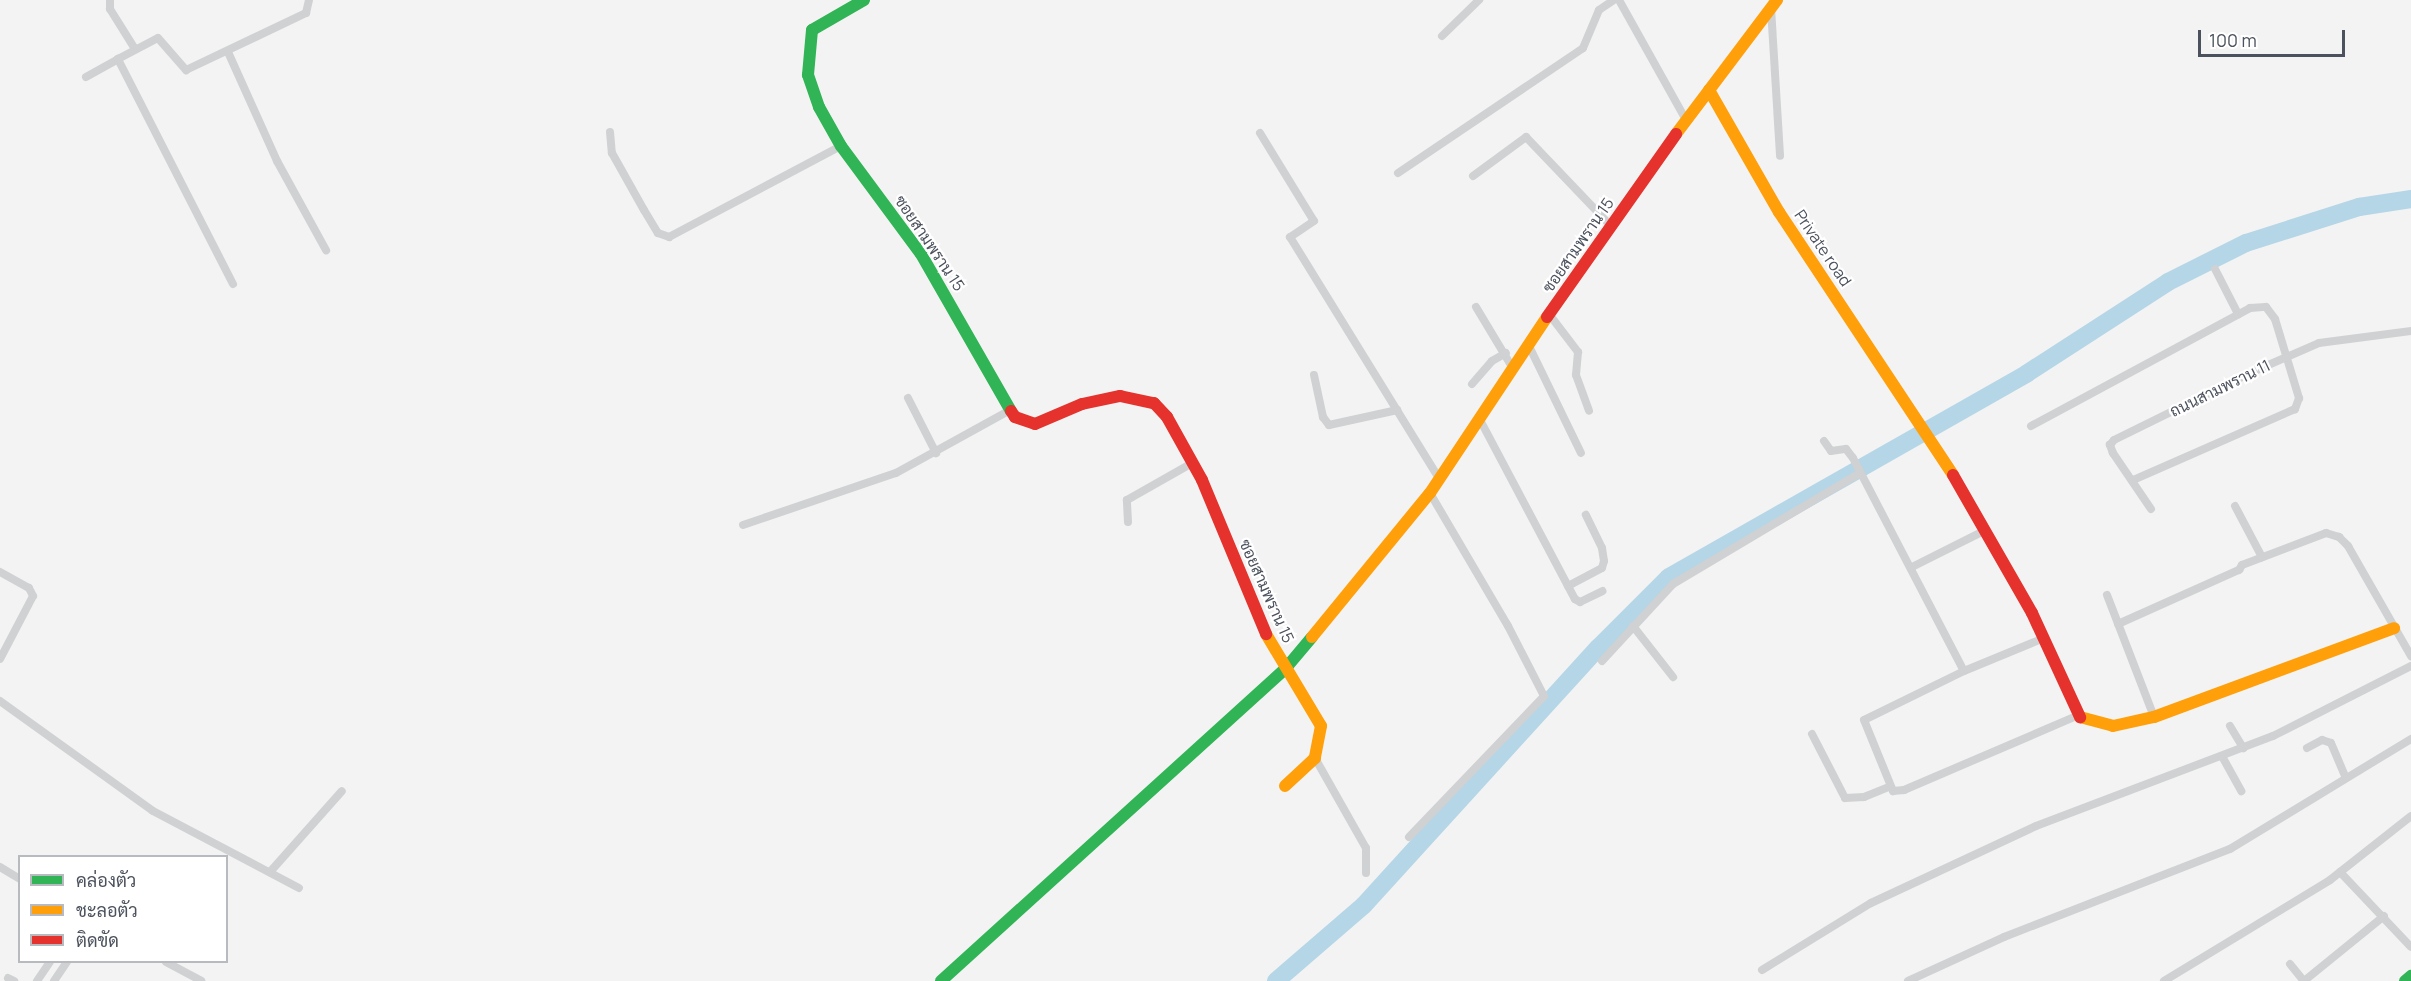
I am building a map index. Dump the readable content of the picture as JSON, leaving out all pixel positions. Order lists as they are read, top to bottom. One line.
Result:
{"streets":{"street":["ซอยสามพราน 15","Private road","ถนนสามพราน 11"]},"crossings":[["ซอยสามพราน 15","Private road"]],"legend":["คล่องตัว","ชะลอตัว","ติดขัด"],"scale_bar":"100 m"}
